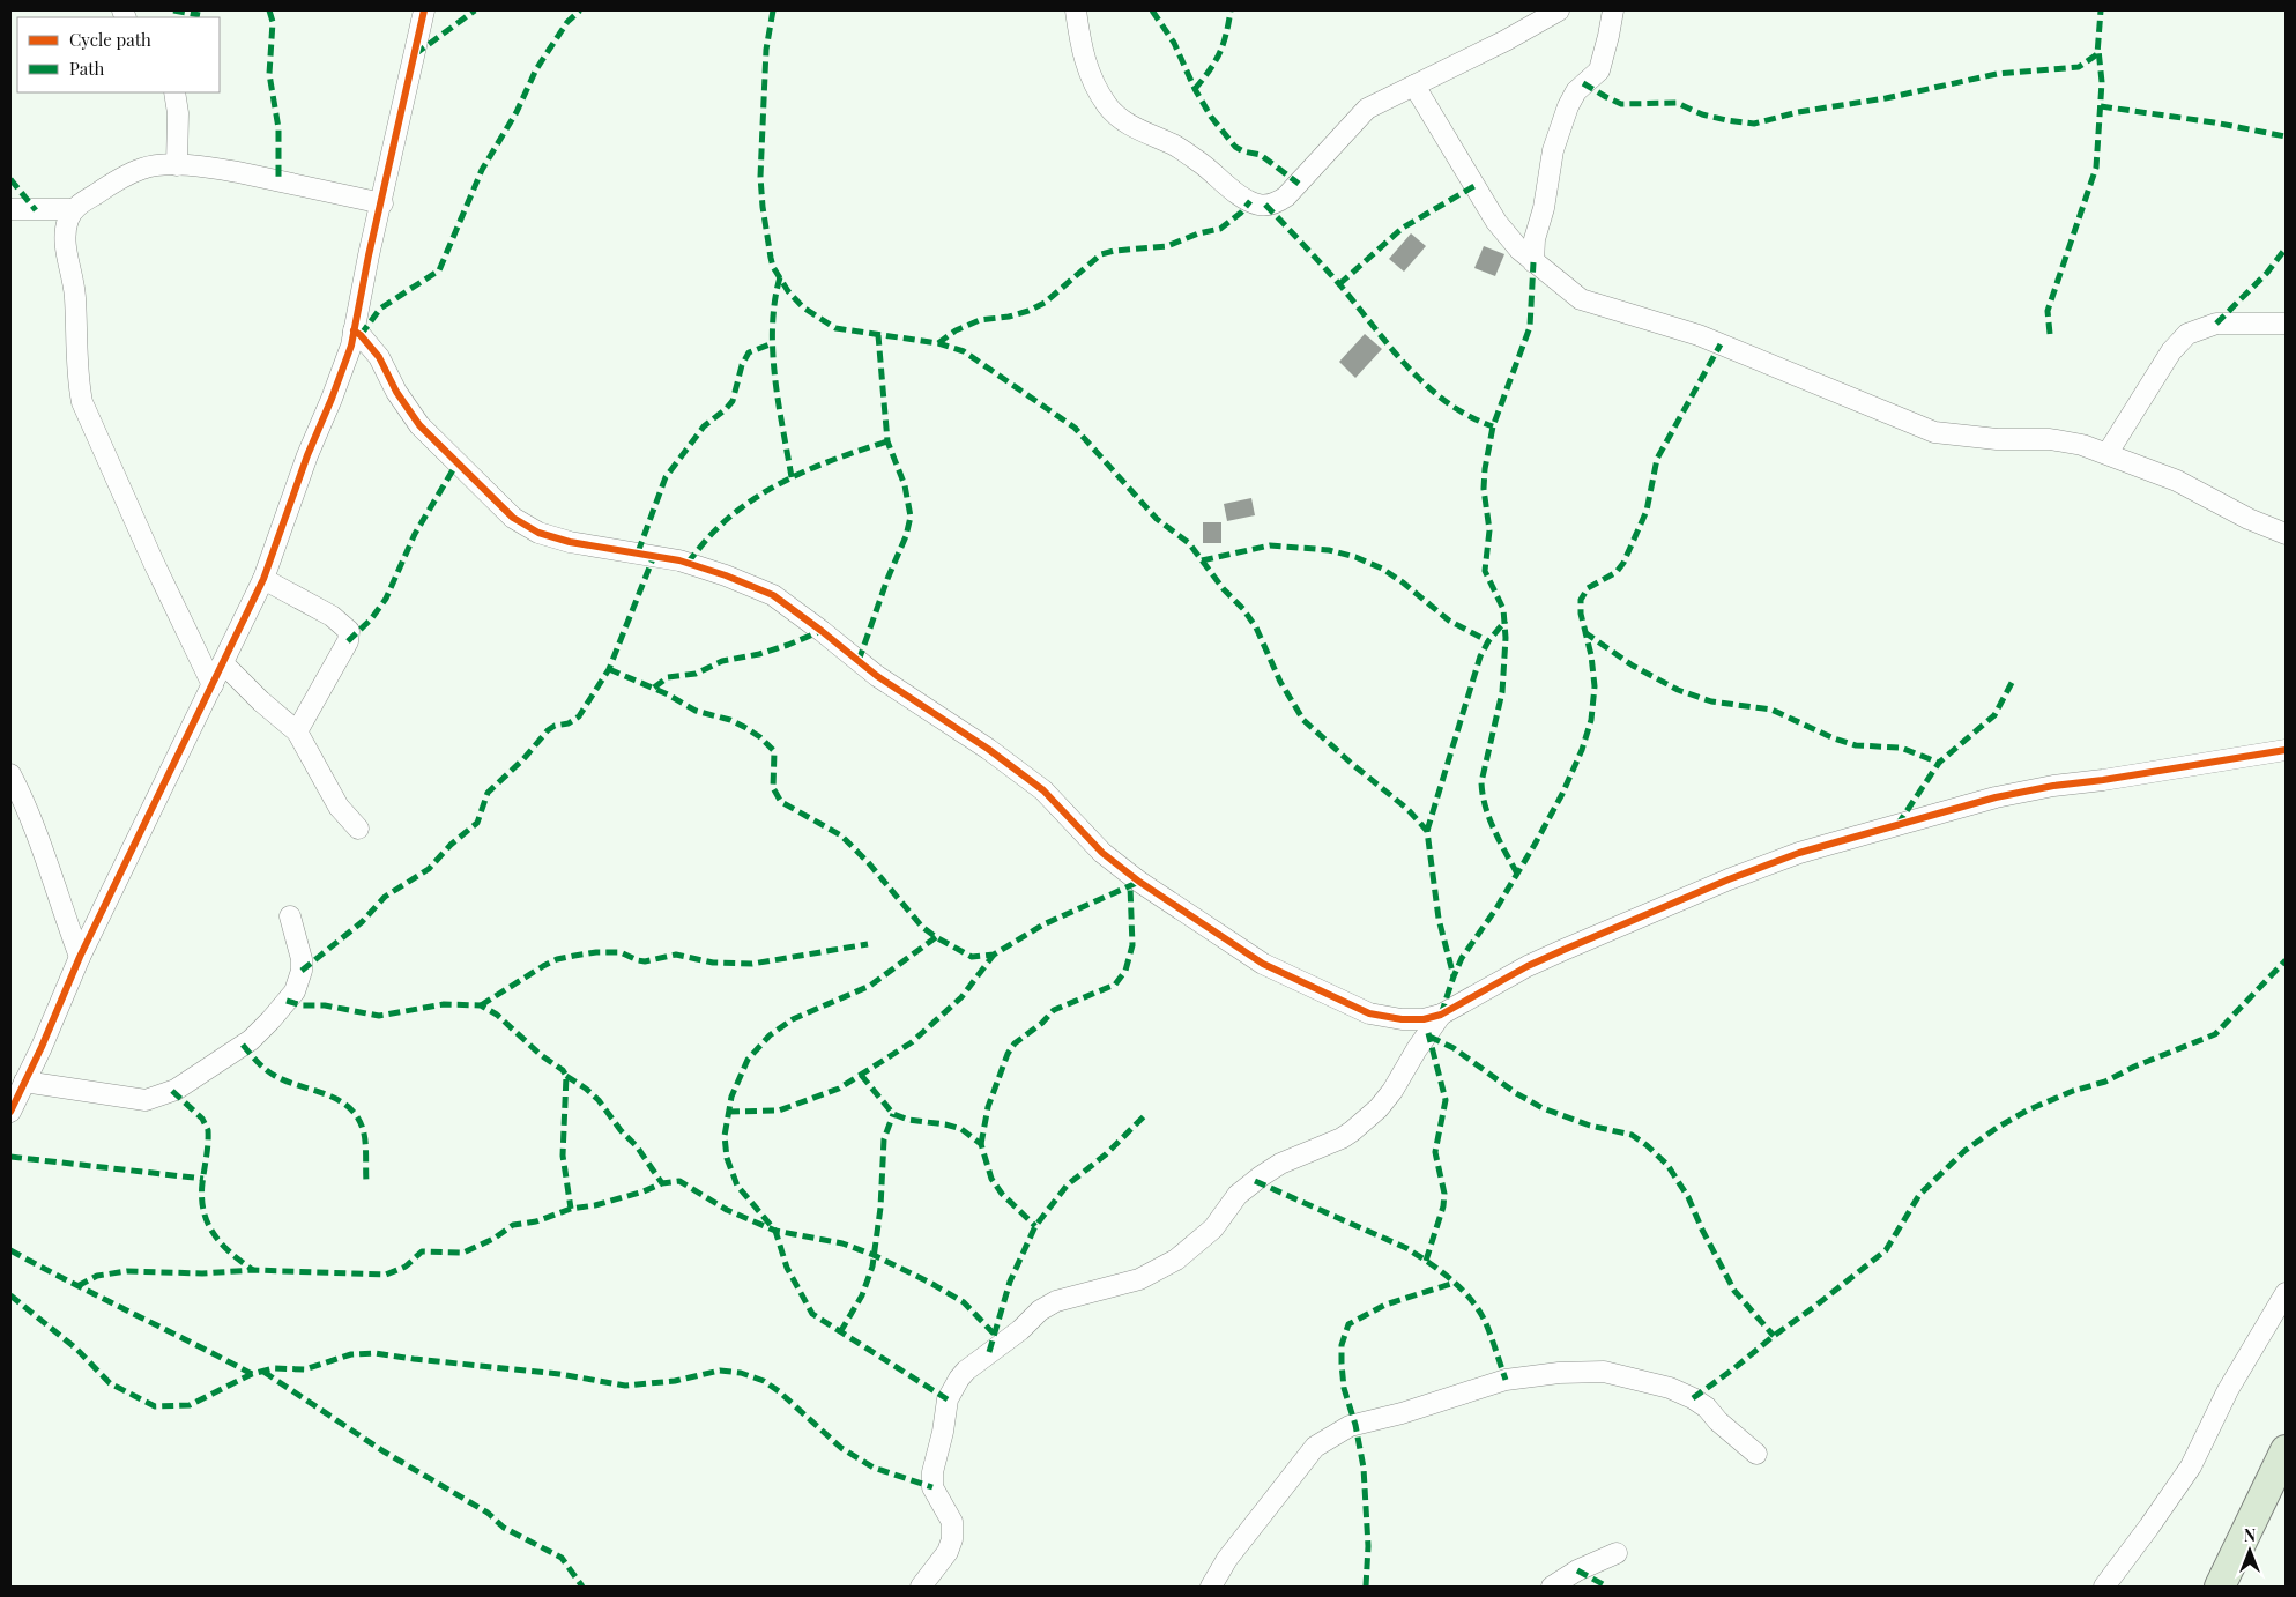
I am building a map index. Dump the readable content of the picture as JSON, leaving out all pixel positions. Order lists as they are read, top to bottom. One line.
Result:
{"legend":["Cycle path","Path"],"north":"top"}
